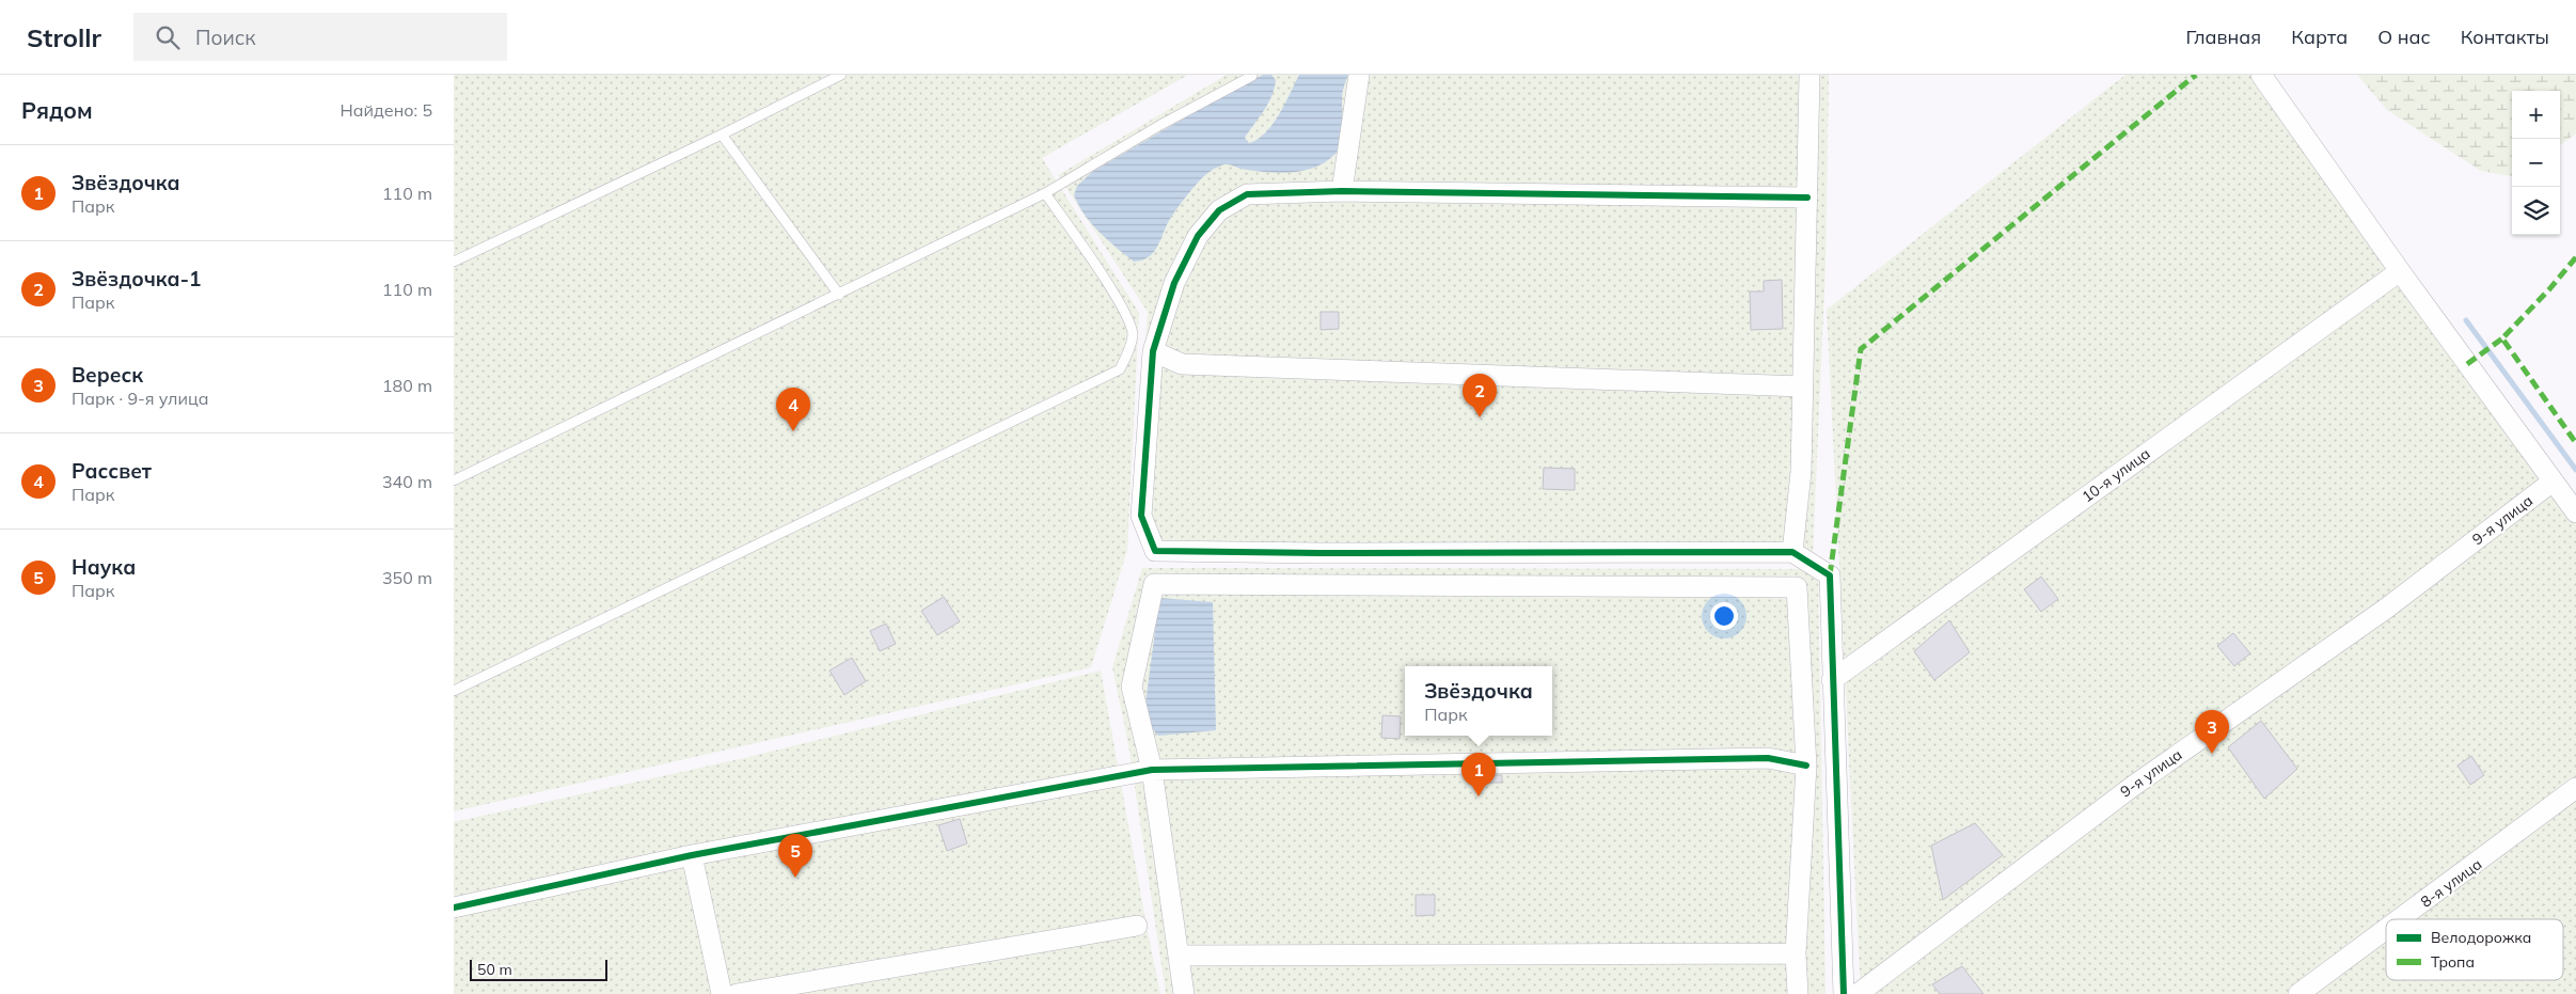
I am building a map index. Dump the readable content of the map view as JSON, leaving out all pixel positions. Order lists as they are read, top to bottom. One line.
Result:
{"streets":{"street":["10-я улица","9-я улица","8-я улица"]},"legend":["Велодорожка","Тропа"],"scale_bar":"50 m","page":{"header":"Strollr","search":"Поиск","nav":["Главная","Карта","О нас","Контакты"],"heading":["Рядом","Найдено: 5"],"map_buttons":["+","−"],"list":[{"mark":"1","name":"Звёздочка","note":"Парк","value":"110 m"},{"mark":"2","name":"Звёздочка-1","note":"Парк","value":"110 m"},{"mark":"3","name":"Вереск","note":"Парк · 9-я улица","value":"180 m"},{"mark":"4","name":"Рассвет","note":"Парк","value":"340 m"},{"mark":"5","name":"Наука","note":"Парк","value":"350 m"}],"pins":["2","4","3","1","5"],"popup":["Звёздочка","Парк"],"scale":"50 m"}}
